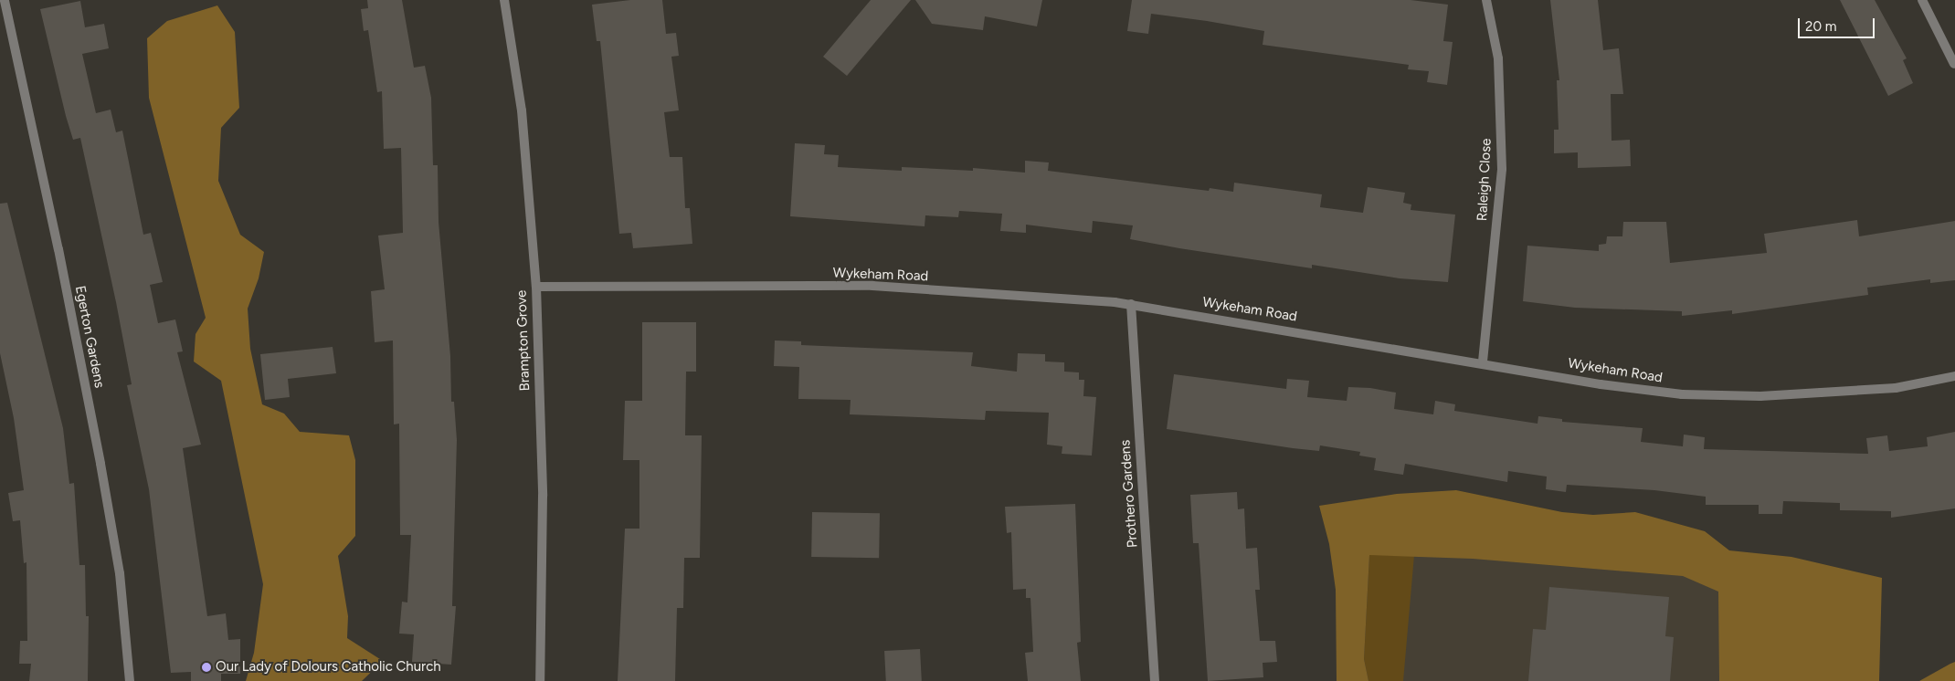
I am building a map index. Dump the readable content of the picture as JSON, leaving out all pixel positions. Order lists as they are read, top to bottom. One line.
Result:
{"streets":{"street":["Raleigh Close","Wykeham Road","Egerton Gardens","Brampton Grove","Prothero Gardens"]},"crossings":[["Raleigh Close","Wykeham Road"],["Wykeham Road","Brampton Grove"],["Wykeham Road","Prothero Gardens"]],"places":["Our Lady of Dolours Catholic Church"],"scale_bar":"20 m"}
